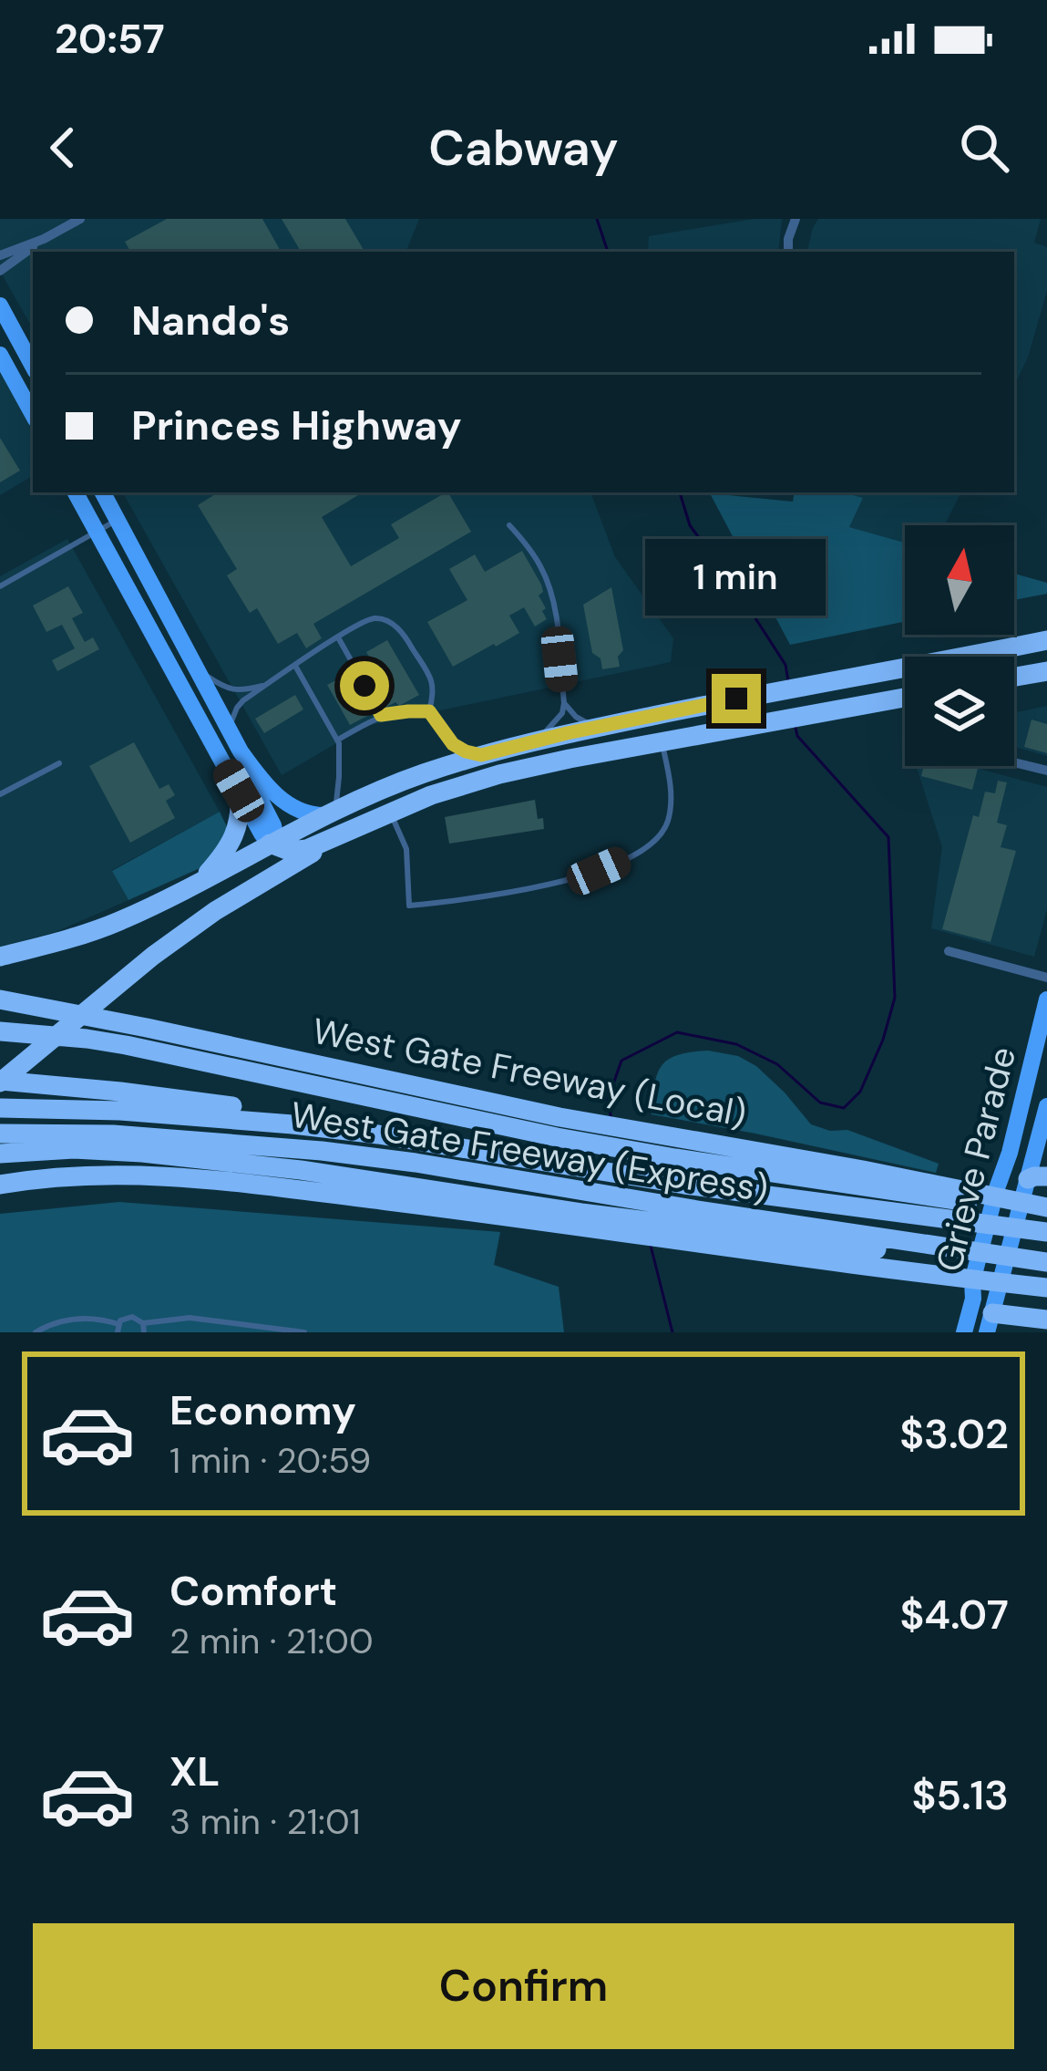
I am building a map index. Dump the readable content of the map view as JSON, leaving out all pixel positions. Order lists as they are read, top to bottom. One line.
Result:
{"streets":{"highway":["West Gate Freeway (Local)","West Gate Freeway (Express)"],"main road":["Grieve Parade"]},"north":"top","page":{"status":"20:57","header":"Cabway","banner":["Nando's","Princes Highway"],"bubble":"1 min","list":[{"name":"Economy","note":"1 min · 20:59","value":"$3.02"},{"name":"Comfort","note":"2 min · 21:00","value":"$4.07"},{"name":"XL","note":"3 min · 21:01","value":"$5.13"}],"buttons":"Confirm"}}
